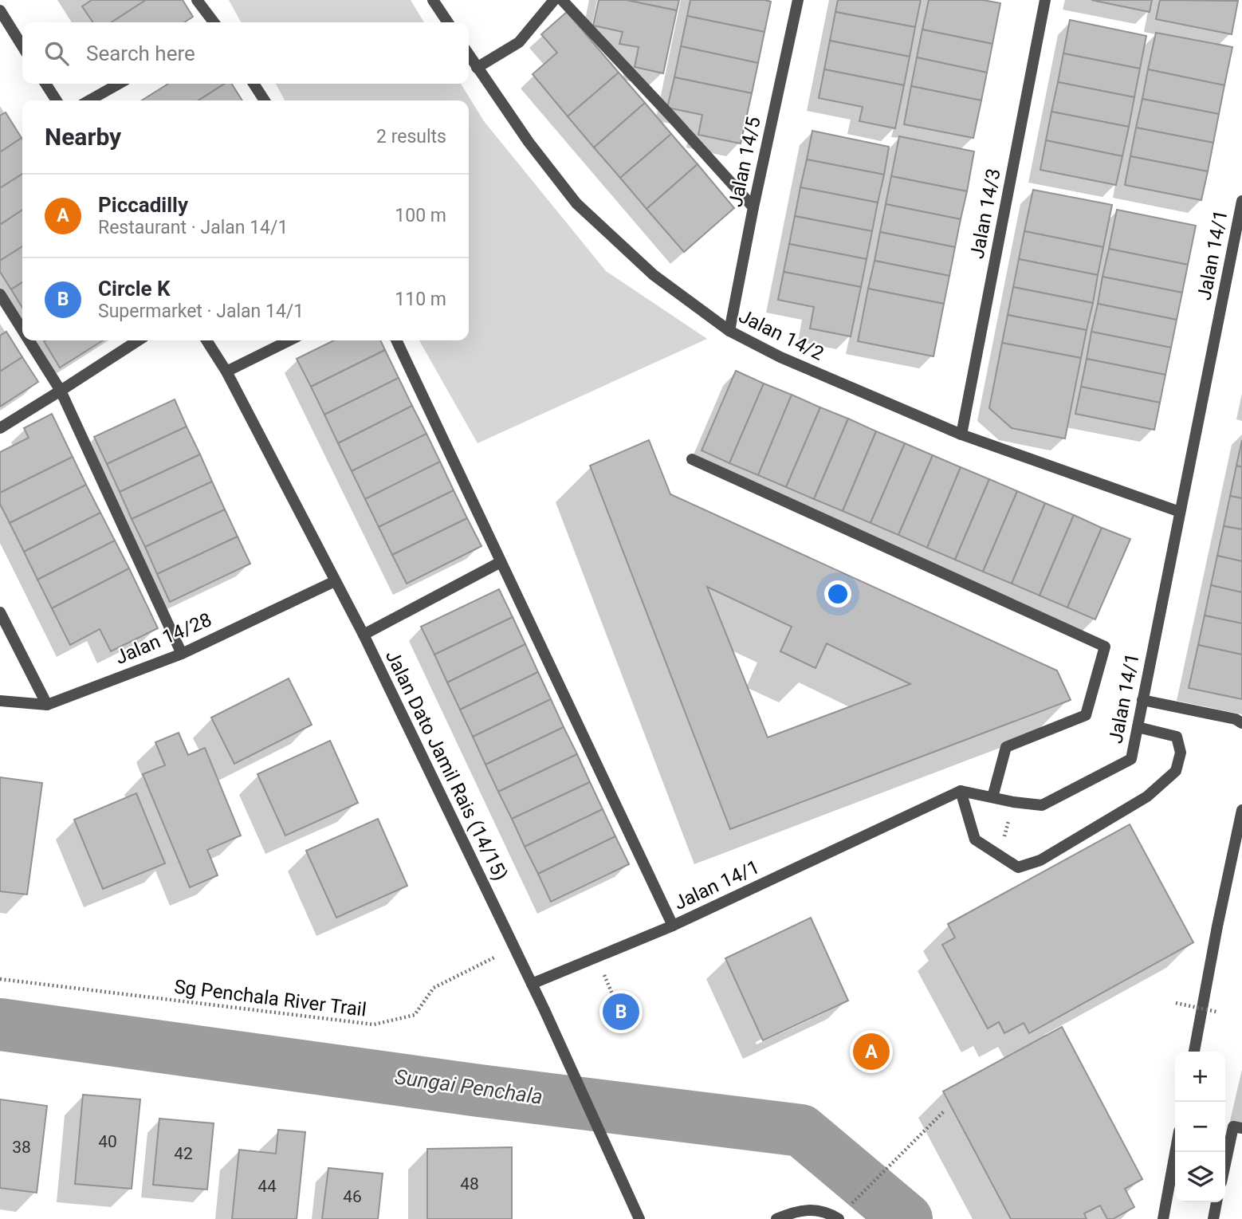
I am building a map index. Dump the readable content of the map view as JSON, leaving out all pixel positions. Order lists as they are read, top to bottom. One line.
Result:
{"streets":{"street":["Jalan 14/5","Jalan 14/3","Jalan 14/1","Jalan 14/2","Jalan 14/28","Jalan Dato Jamil Rais (14/15)"],"path":["Sg Penchala River Trail"]},"crossings":[["Jalan 14/5","Jalan 14/2"],["Jalan 14/3","Jalan 14/2"],["Jalan 14/1","Jalan 14/2"],["Jalan 14/1","Jalan Dato Jamil Rais (14/15)"],["Jalan 14/28","Jalan Dato Jamil Rais (14/15)"],["Jalan Dato Jamil Rais (14/15)","Sg Penchala River Trail"]],"water":["Sungai Penchala"],"house_numbers":["40","38","42","48","44","46"],"page":{"search":"Search here","heading":["Nearby","2 results"],"list":[{"mark":"A","name":"Piccadilly","note":"Restaurant · Jalan 14/1","value":"100 m"},{"mark":"B","name":"Circle K","note":"Supermarket · Jalan 14/1","value":"110 m"}],"pins":["B","A"],"map_buttons":["+","−"]}}
